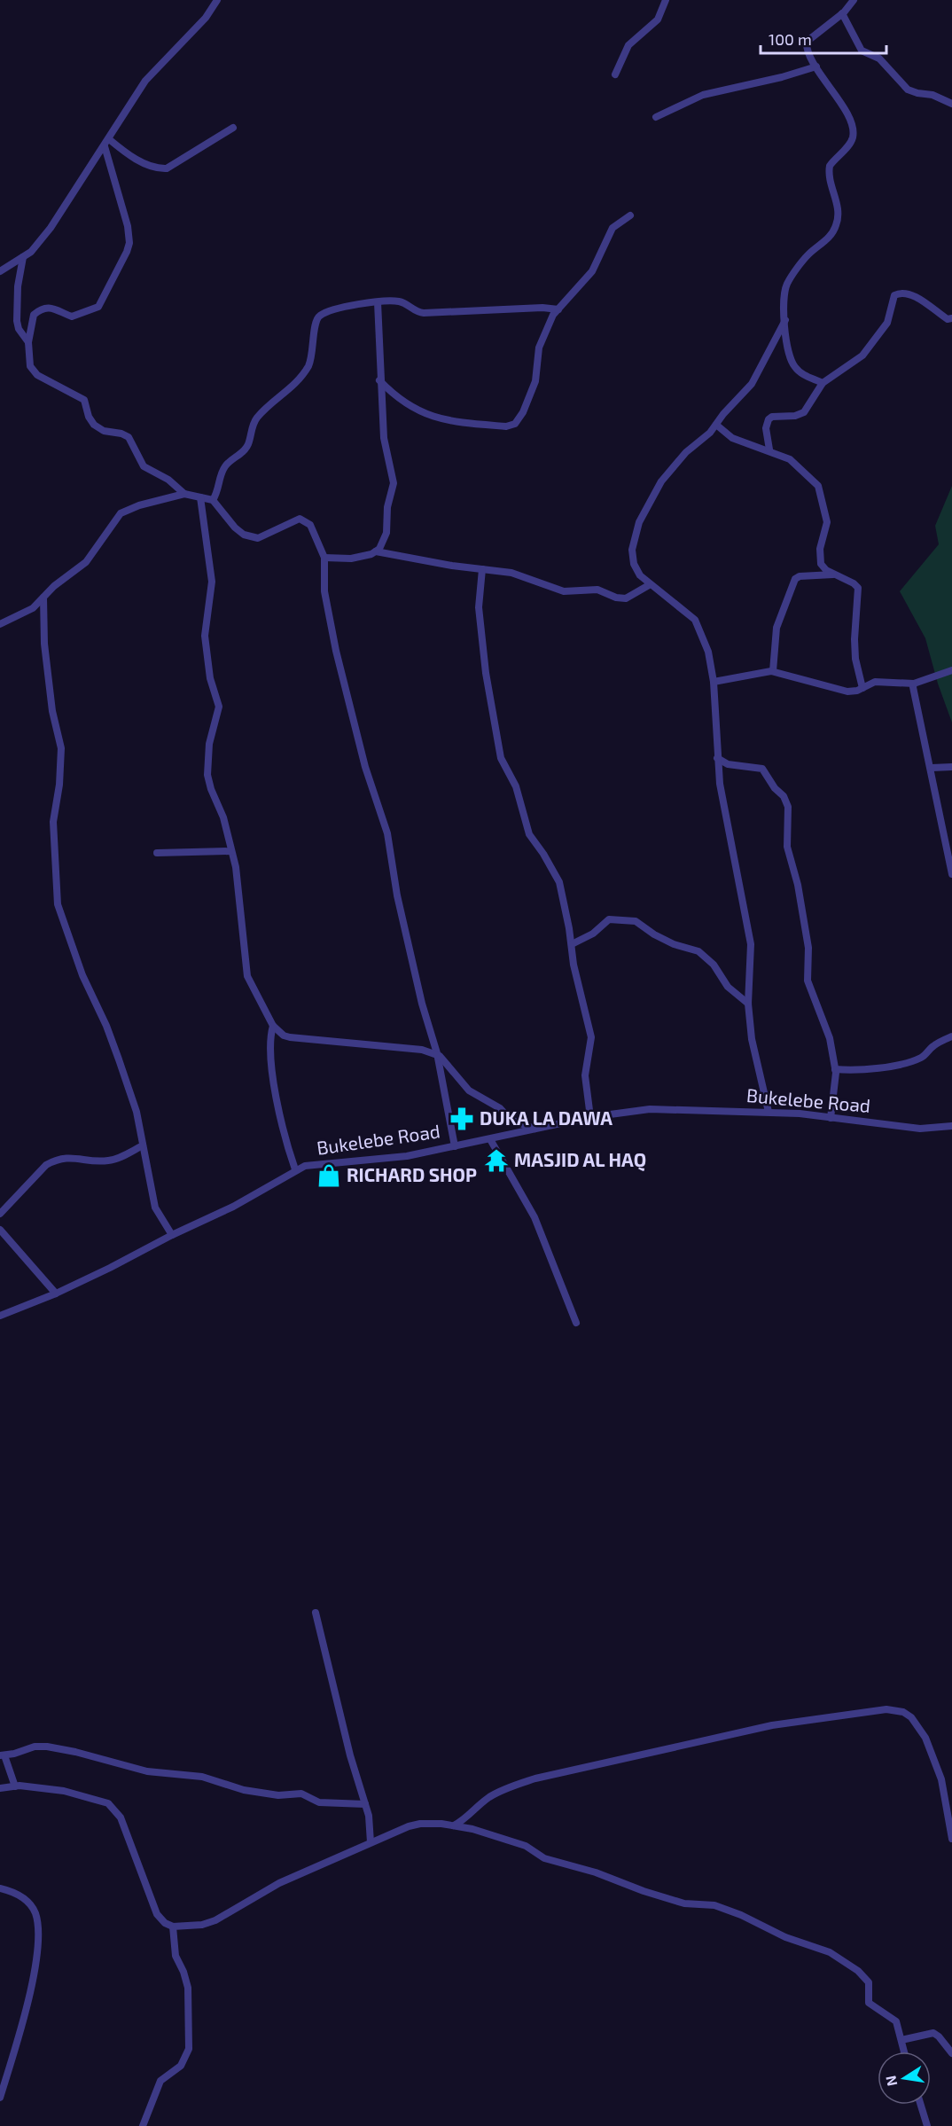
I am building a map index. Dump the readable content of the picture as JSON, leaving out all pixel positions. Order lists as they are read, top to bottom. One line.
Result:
{"streets":{"street":["Bukelebe Road"]},"places":{"pharmacy":["DUKA LA DAWA"],"temple":["MASJID AL HAQ"],"shop":["RICHARD SHOP"]},"scale_bar":"100 m","north":"left"}
